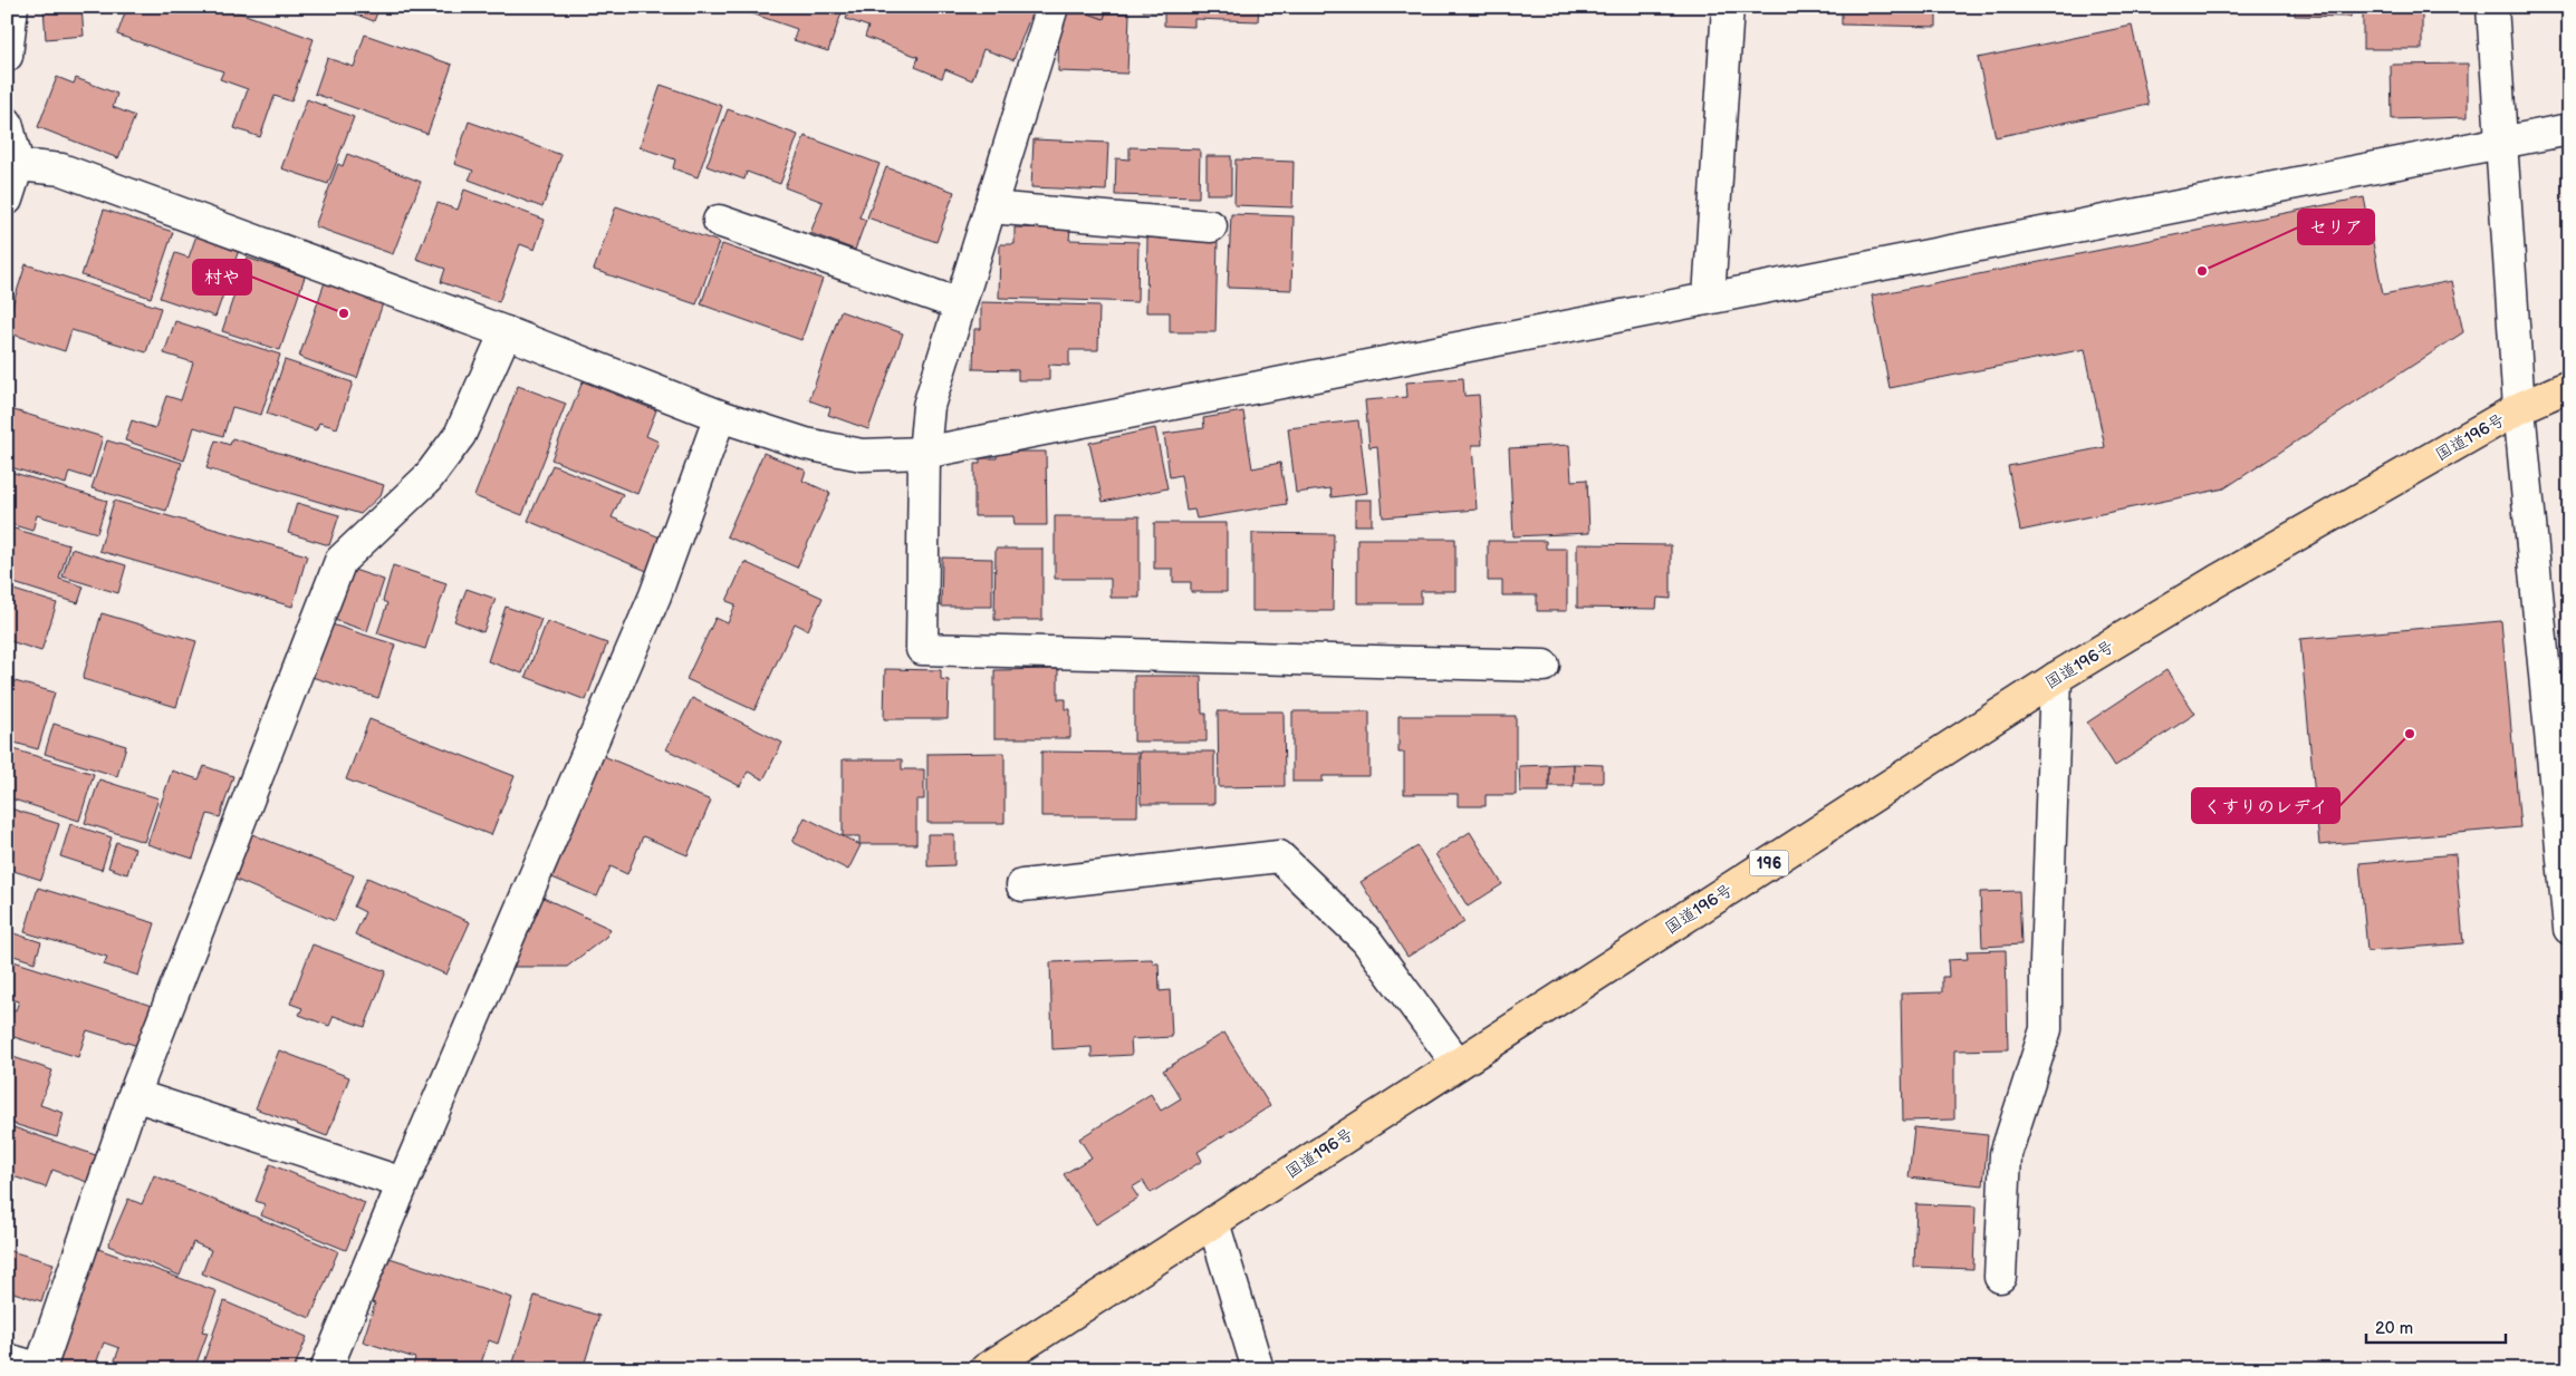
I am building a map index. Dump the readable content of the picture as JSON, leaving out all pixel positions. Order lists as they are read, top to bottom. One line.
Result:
{"streets":{"highway":["国道196号","196"]},"places":["セリア","村や","くすりのレデイ"],"scale_bar":"20 m"}
